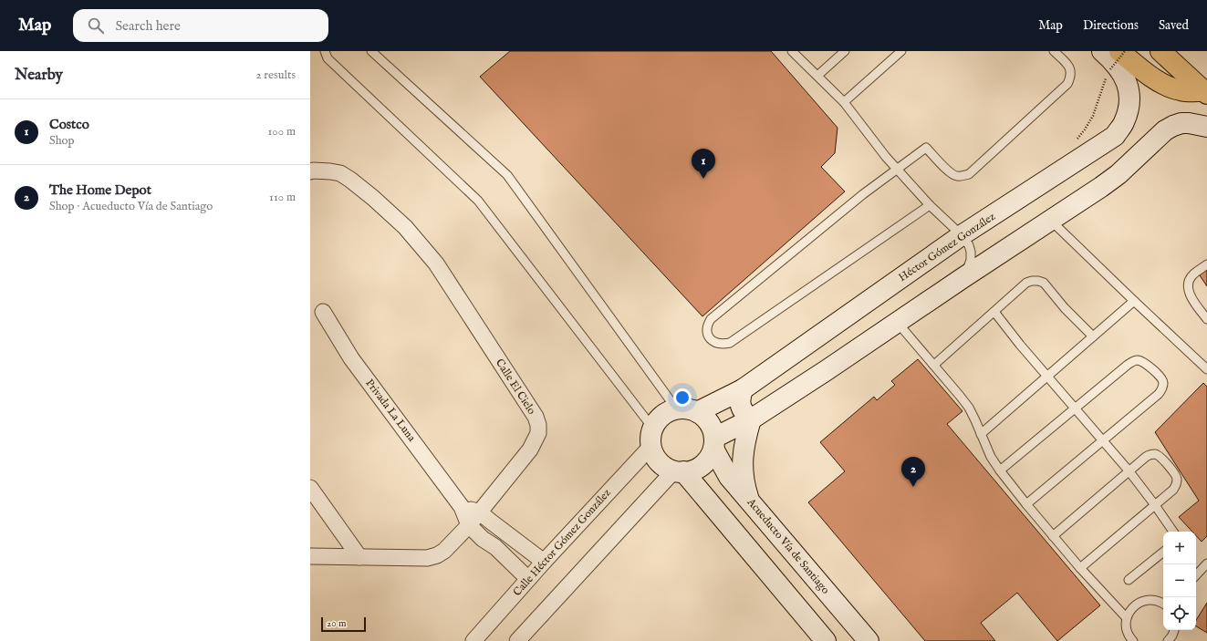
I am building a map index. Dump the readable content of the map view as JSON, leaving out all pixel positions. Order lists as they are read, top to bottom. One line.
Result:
{"streets":{"street":["Héctor Gómez González","Calle El Cielo","Privada La Luna","Calle Héctor Gómez González","Acueducto Vía de Santiago"]},"crossings":[["Héctor Gómez González","Calle Héctor Gómez González"],["Héctor Gómez González","Acueducto Vía de Santiago"],["Calle El Cielo","Privada La Luna"],["Calle Héctor Gómez González","Acueducto Vía de Santiago"]],"scale_bar":"20 m","page":{"header":"Map","search":"Search here","nav":["Map","Directions","Saved"],"heading":["Nearby","2 results"],"list":[{"mark":"1","name":"Costco","note":"Shop","value":"100 m"},{"mark":"2","name":"The Home Depot","note":"Shop · Acueducto Vía de Santiago","value":"110 m"}],"pins":["1","2"],"map_buttons":["+","−"],"scale":"20 m"}}
